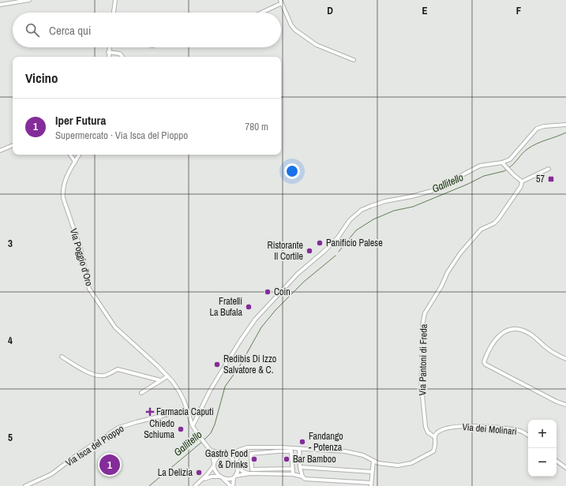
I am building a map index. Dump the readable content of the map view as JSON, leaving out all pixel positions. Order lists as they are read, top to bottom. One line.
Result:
{"streets":{"street":["Via Poggio d'Oro","Via Pantoni di Freda","Via dei Molinari","Via Isca del Pioppo"]},"crossings":[["Via Poggio d'Oro","Via Isca del Pioppo"],["Via Pantoni di Freda","Via dei Molinari"]],"water":["Gallitello"],"places":{"transit":["57"],"other":["Panificio Palese","Ristorante Il Cortile","Coin","Fratelli La Bufala","Redibis Di Izzo Salvatore & C.","Chiedo Schiuma","Fandango - Potenza","Gastrò Food & Drinks","Bar Bamboo","La Delizia"],"health":["Farmacia Caputi"]},"page":{"search":"Cerca qui","heading":"Vicino","list":[{"mark":"1","name":"Iper Futura","note":"Supermercato · Via Isca del Pioppo","value":"780 m"}],"map_buttons":["+","−"],"pins":"1"},"grid":{"columns":["D","E","F"],"rows":["3","4","5"]}}
